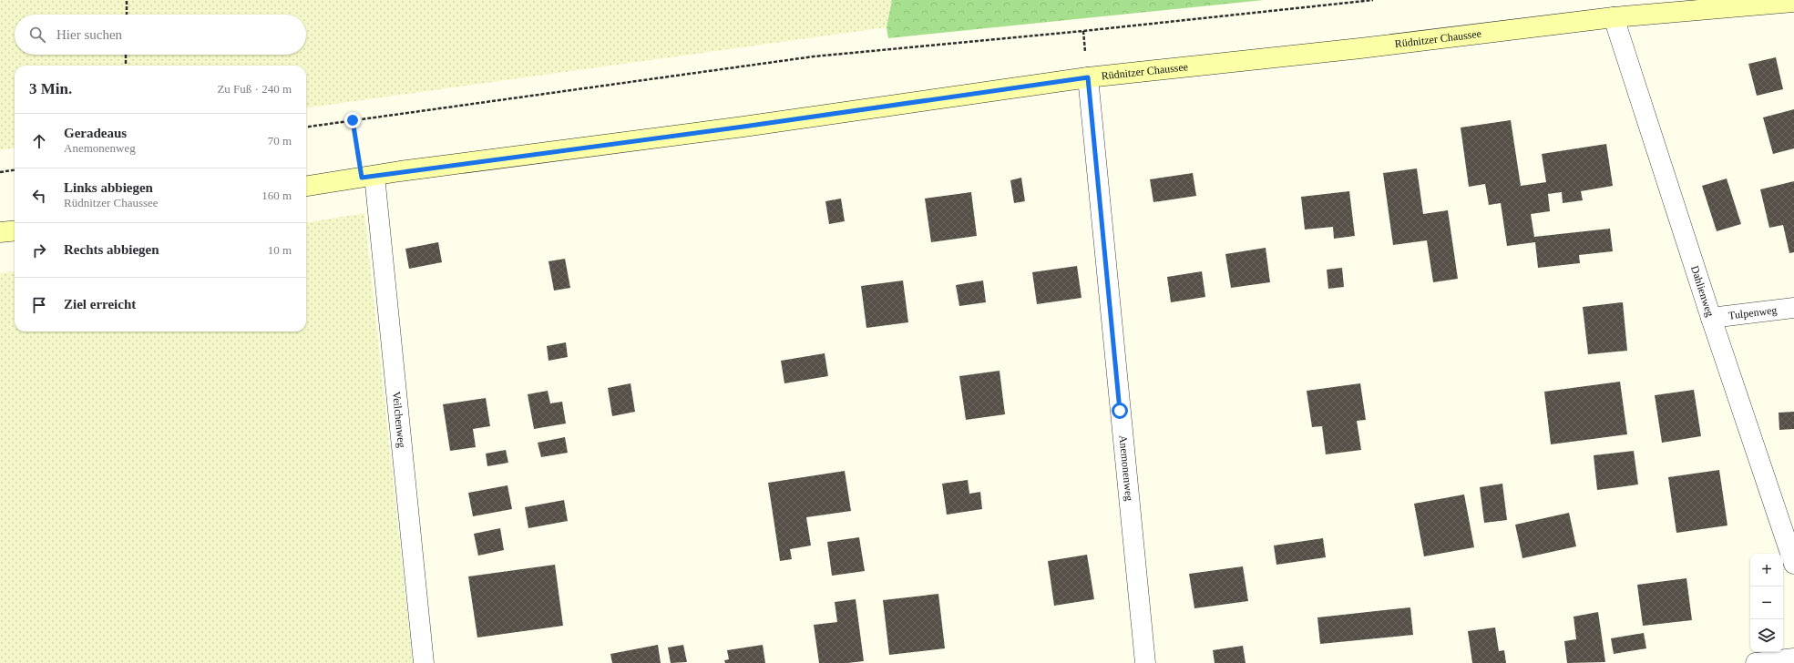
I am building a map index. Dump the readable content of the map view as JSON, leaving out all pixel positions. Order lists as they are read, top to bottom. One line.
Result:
{"streets":{"main road":["Rüdnitzer Chaussee"],"street":["Dahlienweg","Tulpenweg","Veilchenweg","Anemonenweg"]},"crossings":[["Rüdnitzer Chaussee","Dahlienweg"],["Rüdnitzer Chaussee","Veilchenweg"],["Rüdnitzer Chaussee","Anemonenweg"],["Dahlienweg","Tulpenweg"]],"page":{"search":"Hier suchen","heading":["3 Min.","Zu Fuß · 240 m"],"list":[["Geradeaus","Anemonenweg","70 m"],["Links abbiegen","Rüdnitzer Chaussee","160 m"],["Rechts abbiegen","10 m"],"Ziel erreicht"],"map_buttons":["+","−"]}}
